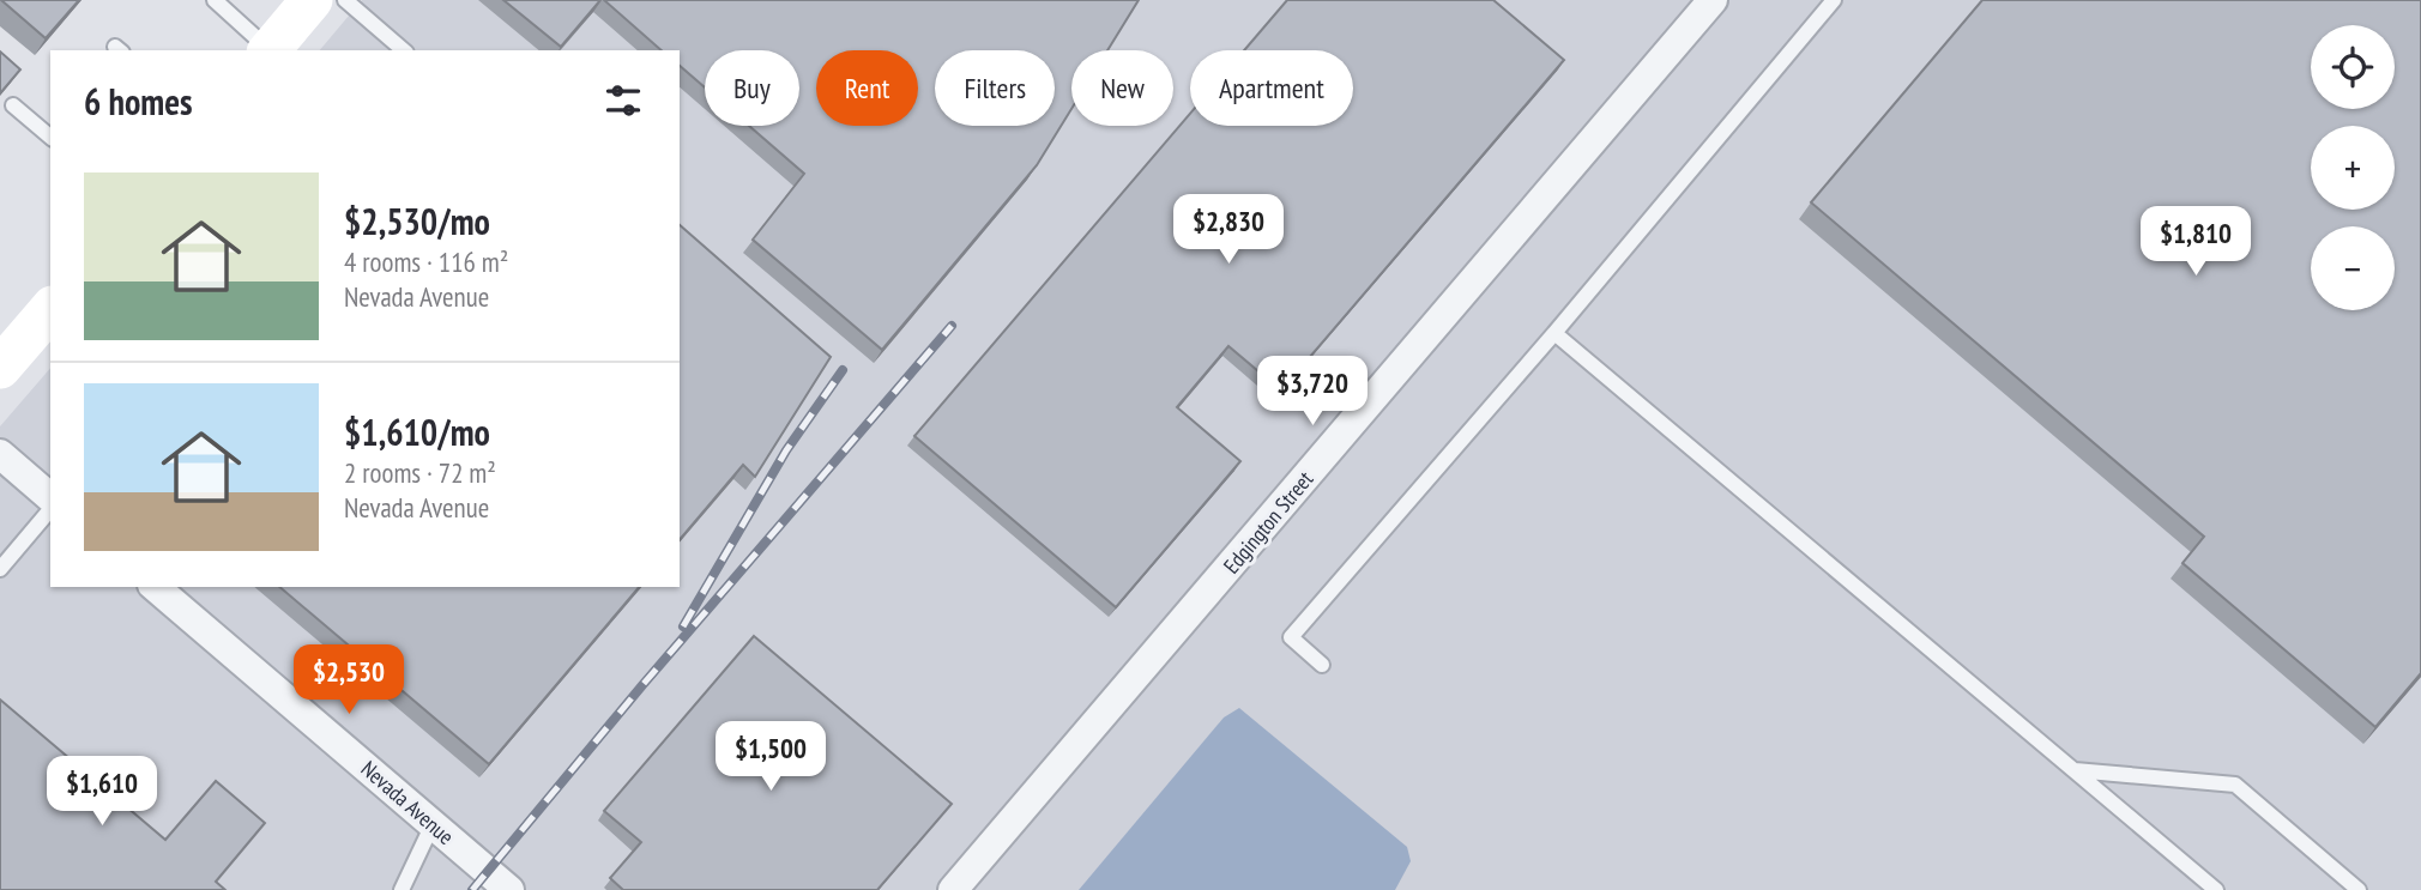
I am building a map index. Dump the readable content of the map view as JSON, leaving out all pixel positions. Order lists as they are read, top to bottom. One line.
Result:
{"streets":{"street":["Edgington Street","Nevada Avenue"]},"page":{"map_buttons":["+","−"],"chip":["Buy","Rent","Filters","New","Apartment"],"heading":"6 homes","list":[{"name":"$2,530/mo","note":"4 rooms · 116 m² · Nevada Avenue"},{"name":"$1,610/mo","note":"2 rooms · 72 m² · Nevada Avenue"}],"price":["$2,830","$1,810","$3,720","$2,530","$1,500","$1,610"]}}
